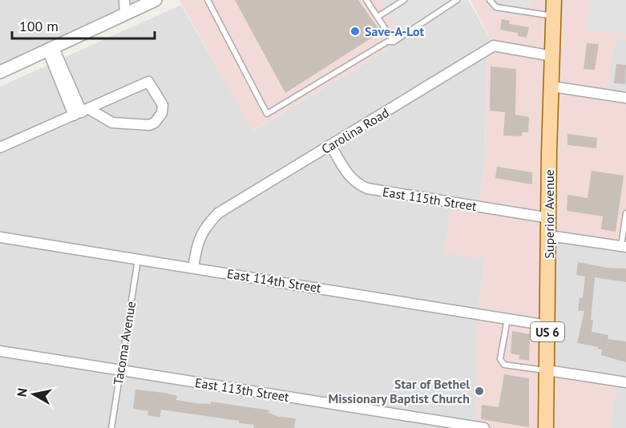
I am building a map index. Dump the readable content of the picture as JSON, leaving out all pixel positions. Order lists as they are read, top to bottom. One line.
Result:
{"streets":{"main road":["Superior Avenue","US 6"],"street":["Carolina Road","East 115th Street","East 114th Street","East 113th Street"],"lane":["Tacoma Avenue"]},"crossings":[["Carolina Road","East 115th Street"],["Carolina Road","Superior Avenue"],["Carolina Road","East 114th Street"],["East 115th Street","Superior Avenue"],["Superior Avenue","East 114th Street"],["East 114th Street","Tacoma Avenue"],["Tacoma Avenue","East 113th Street"]],"places":["Save-A-Lot","Star of Bethel Missionary Baptist Church"],"scale_bar":"100 m","north":"left"}
